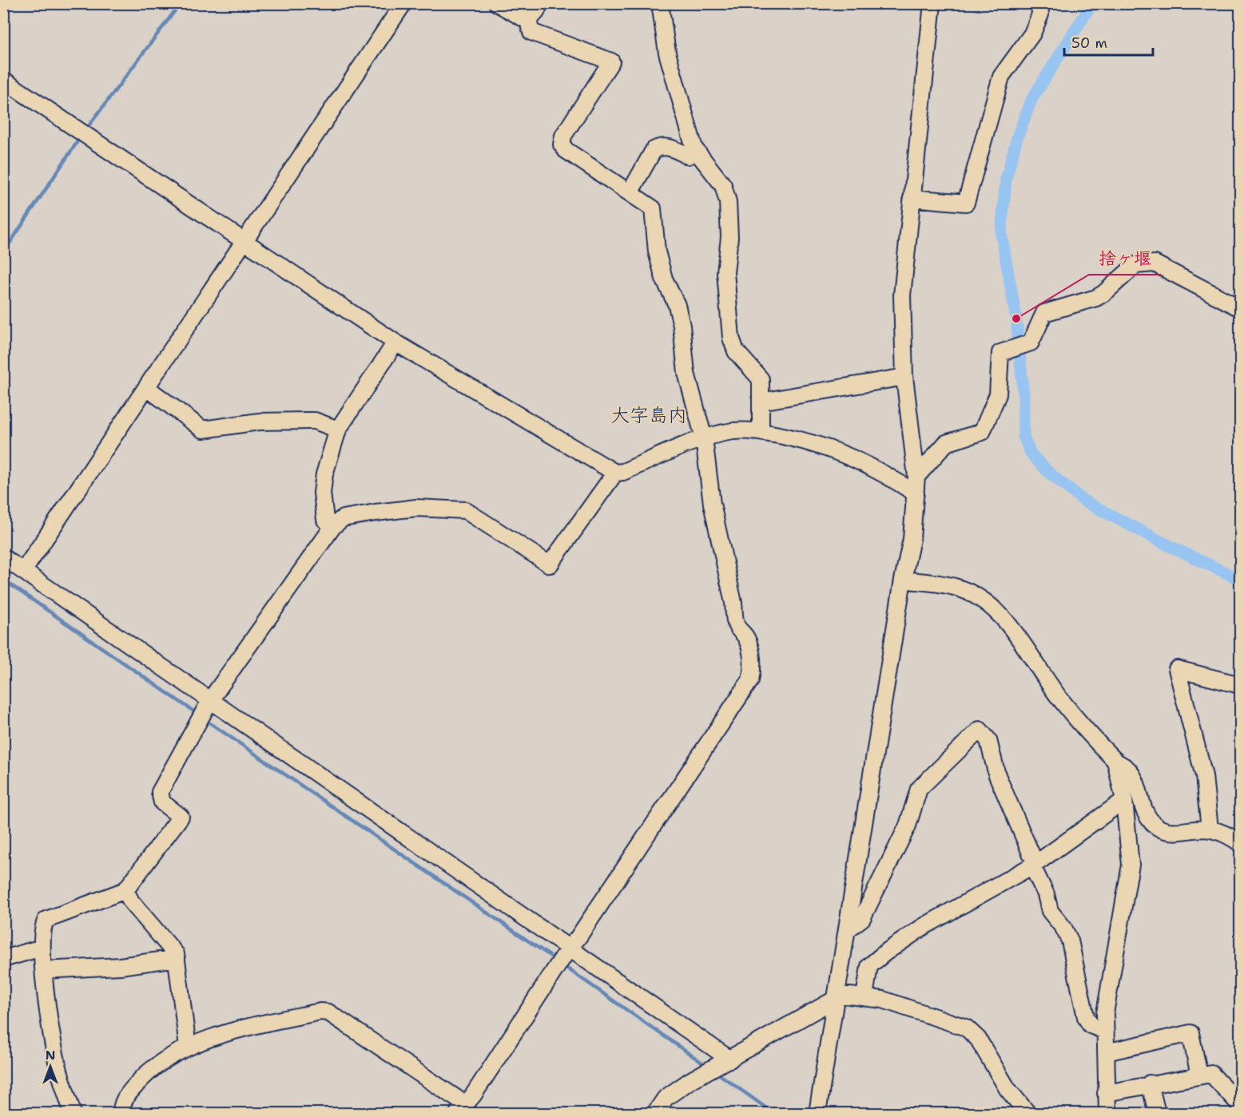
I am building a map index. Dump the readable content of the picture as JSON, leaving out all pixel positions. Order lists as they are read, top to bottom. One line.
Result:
{"districts":["大字島内"],"places":["捨ヶ堰"],"scale_bar":"50 m","north":"top"}
